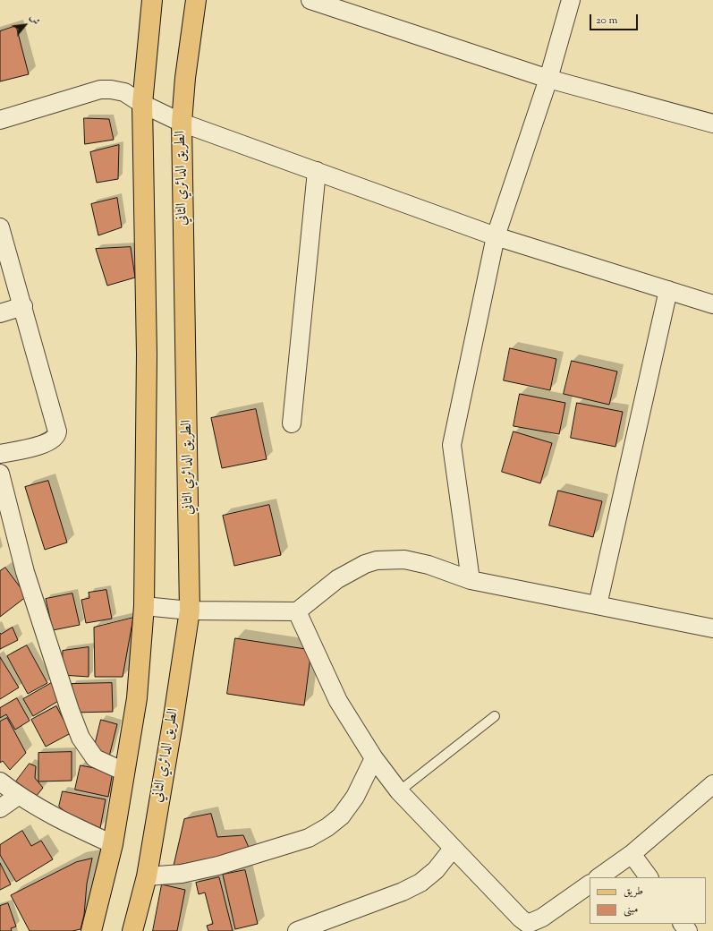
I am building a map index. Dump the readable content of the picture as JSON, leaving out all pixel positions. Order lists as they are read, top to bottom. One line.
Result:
{"streets":{"main road":["الطريق الدائري الثاني"]},"legend":["طريق","مبنى"],"scale_bar":"20 m","north":"top right"}
